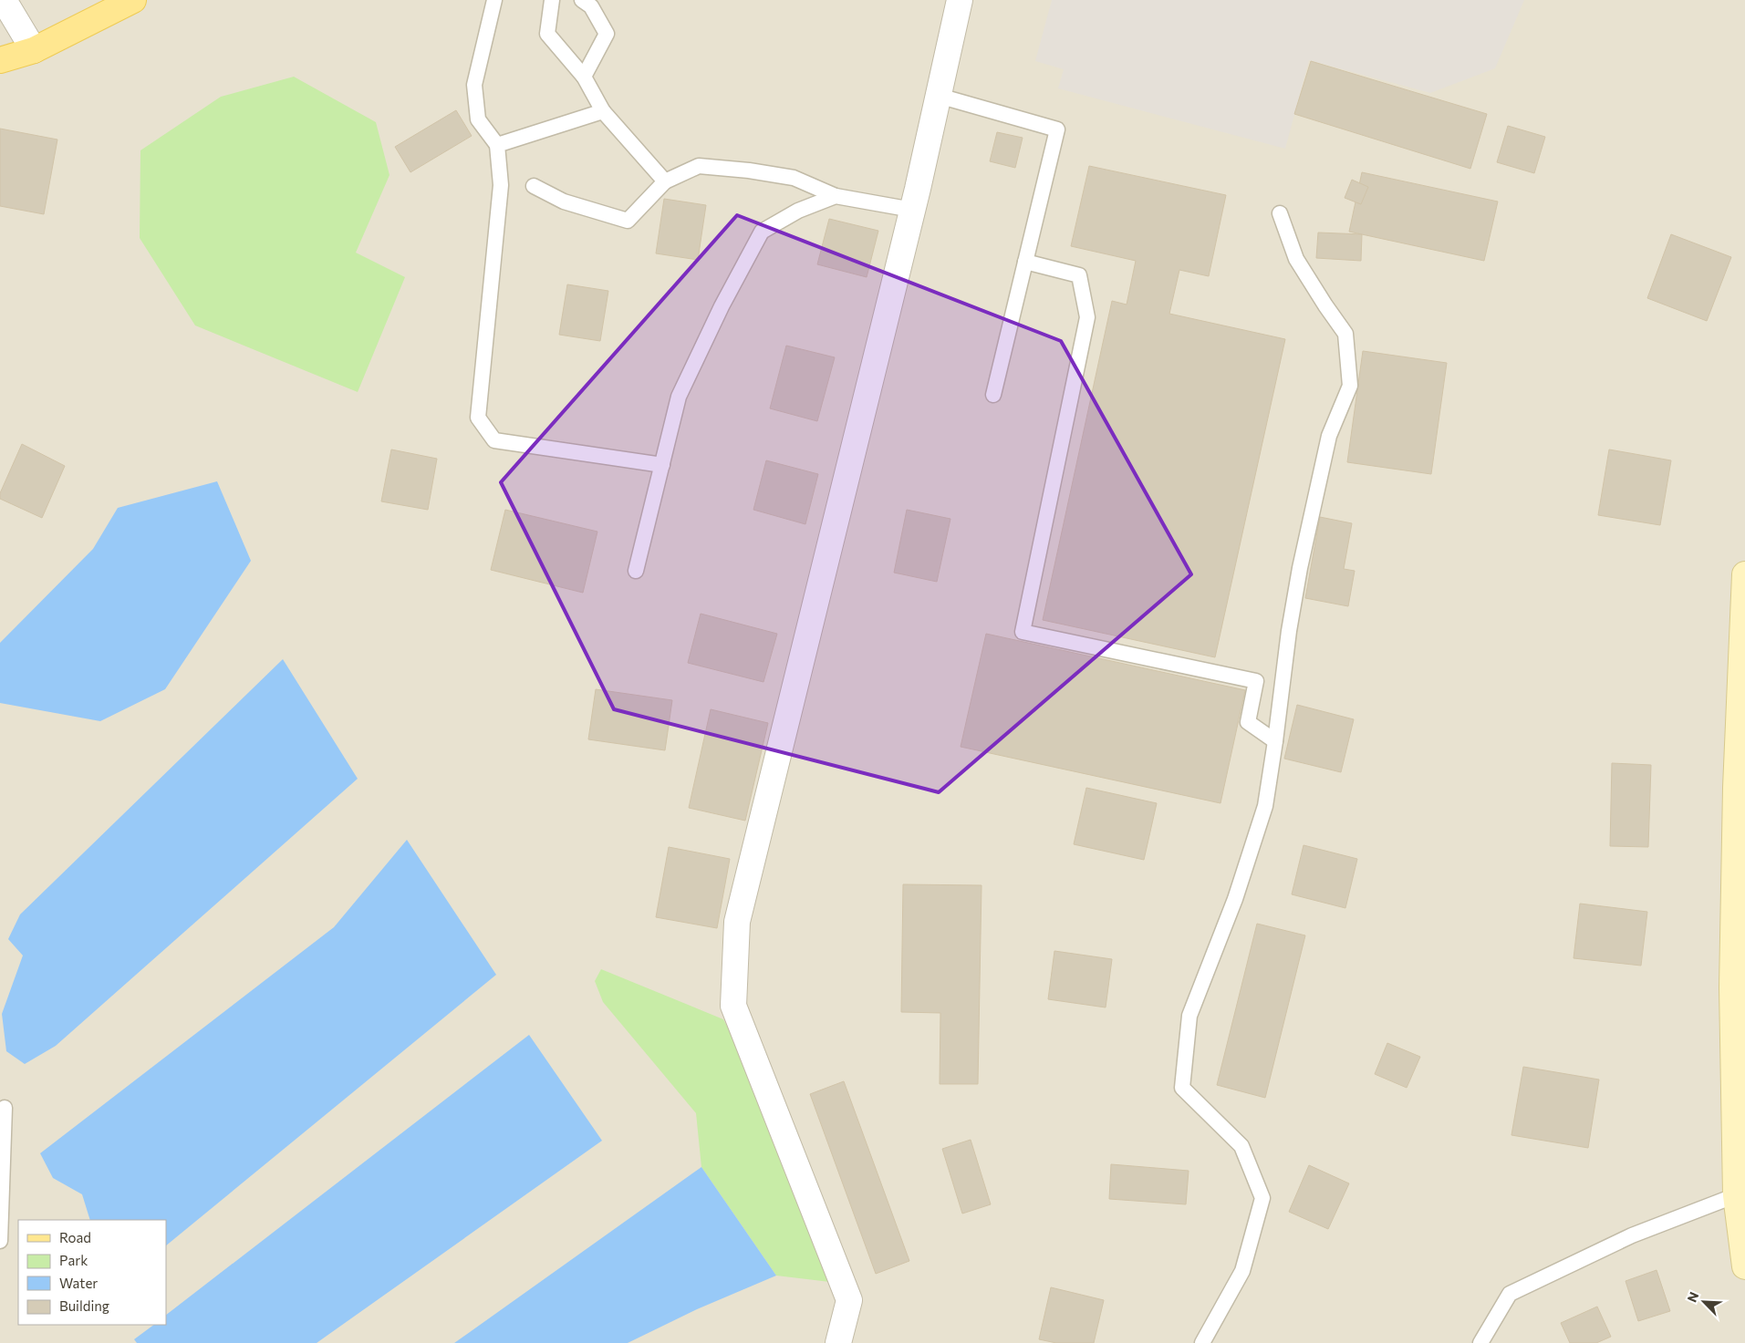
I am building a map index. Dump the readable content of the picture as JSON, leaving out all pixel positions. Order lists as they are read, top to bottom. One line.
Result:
{"legend":["Road","Park","Water","Building"],"north":"top left"}
